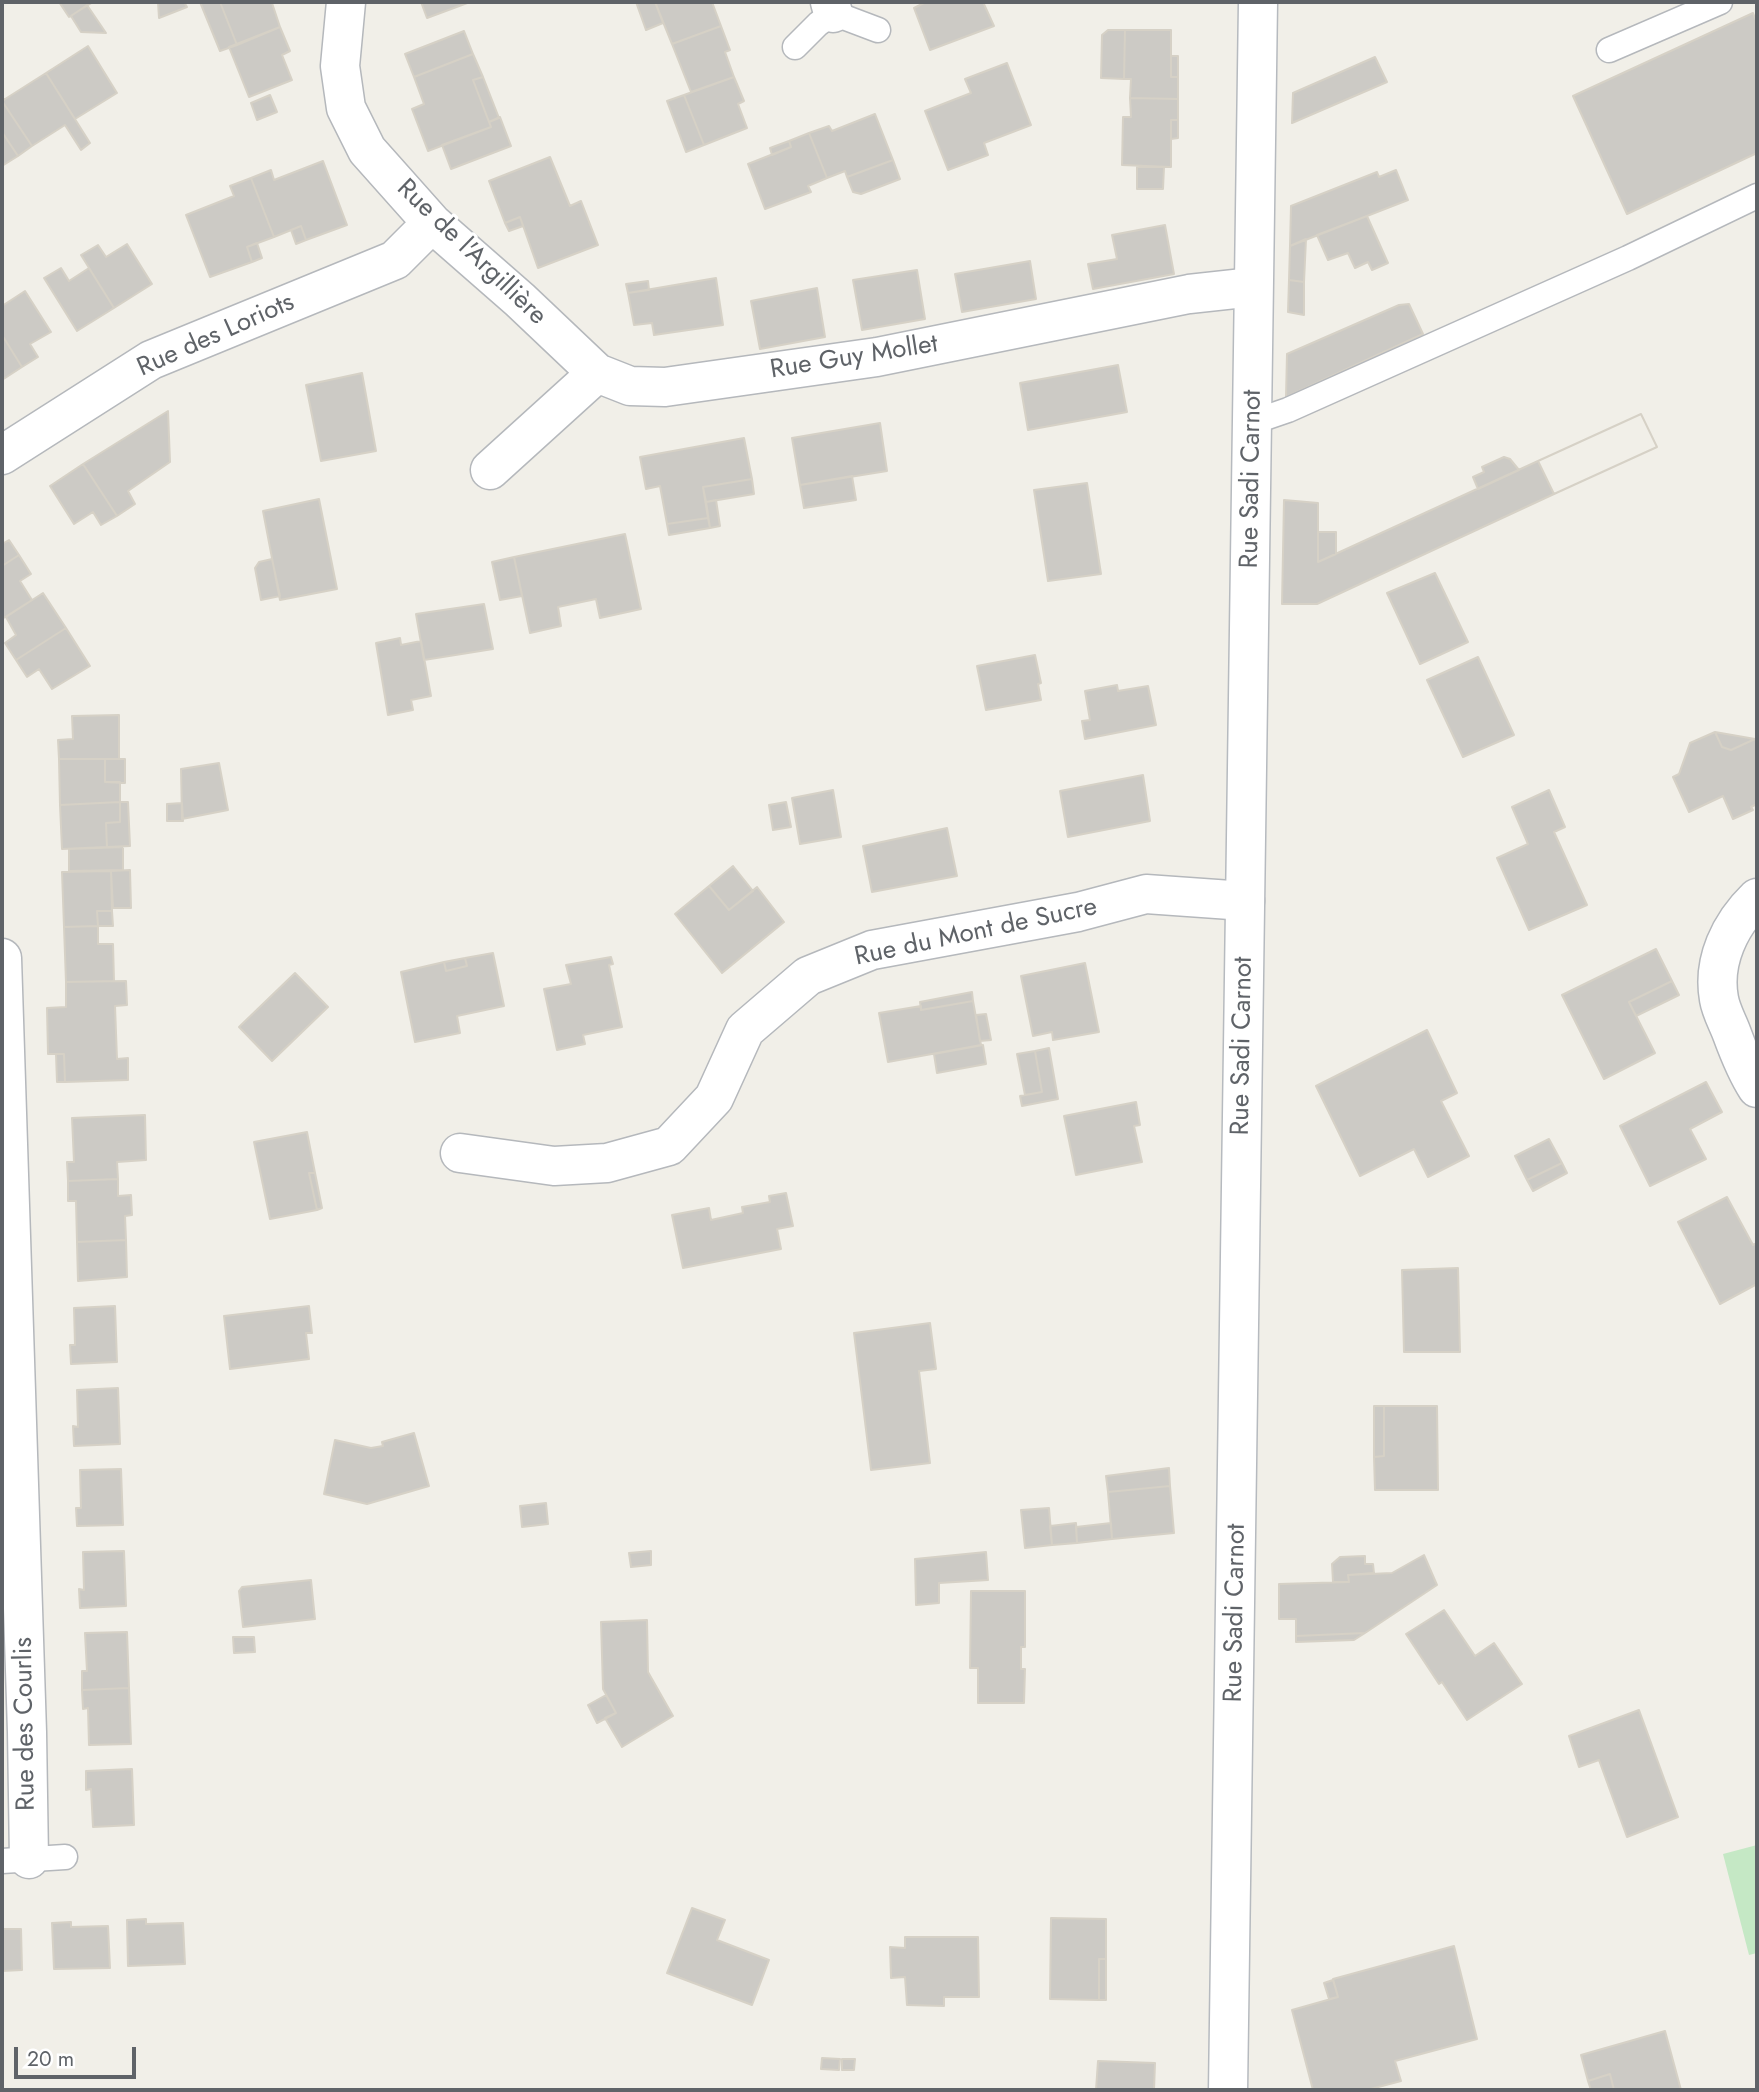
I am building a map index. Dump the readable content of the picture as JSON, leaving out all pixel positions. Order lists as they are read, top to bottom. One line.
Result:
{"streets":{"street":["Rue de l'Argillière","Rue des Loriots","Rue Guy Mollet","Rue Sadi Carnot","Rue du Mont de Sucre","Rue des Courlis"]},"crossings":[["Rue de l'Argillière","Rue des Loriots"],["Rue de l'Argillière","Rue Guy Mollet"],["Rue Guy Mollet","Rue Sadi Carnot"],["Rue Sadi Carnot","Rue du Mont de Sucre"]],"scale_bar":"20 m"}
